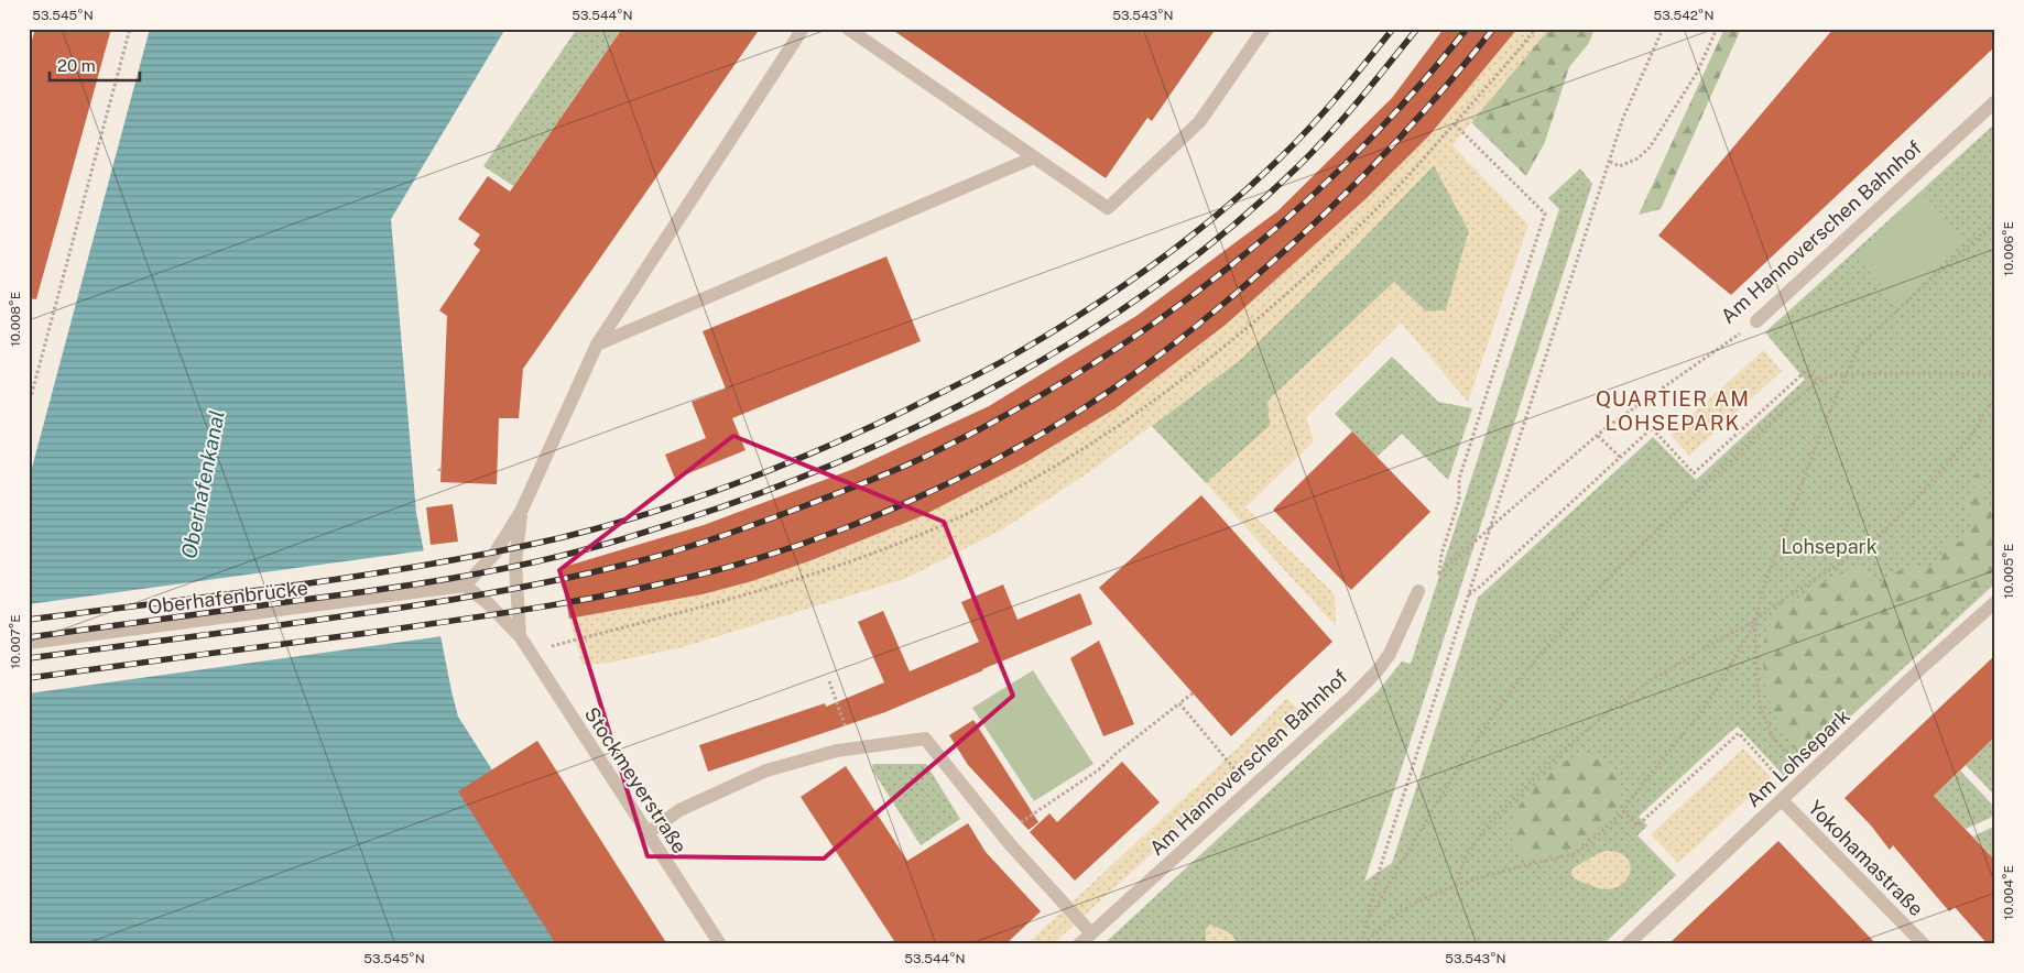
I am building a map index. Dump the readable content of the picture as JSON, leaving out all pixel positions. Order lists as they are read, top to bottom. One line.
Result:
{"streets":{"street":["Am Hannoverschen Bahnhof","Oberhafenbrücke","Am Lohsepark","Stockmeyerstraße","Yokohamastraße"]},"crossings":[["Oberhafenbrücke","Stockmeyerstraße"],["Am Lohsepark","Yokohamastraße"]],"districts":["QUARTIER AM LOHSEPARK"],"water":["Oberhafenkanal"],"parks":["Lohsepark"],"scale_bar":"20 m","coordinates":["53.545°N","53.544°N","53.543°N","53.542°N","10.006°E","10.008°E","10.005°E","10.007°E","10.004°E"]}
